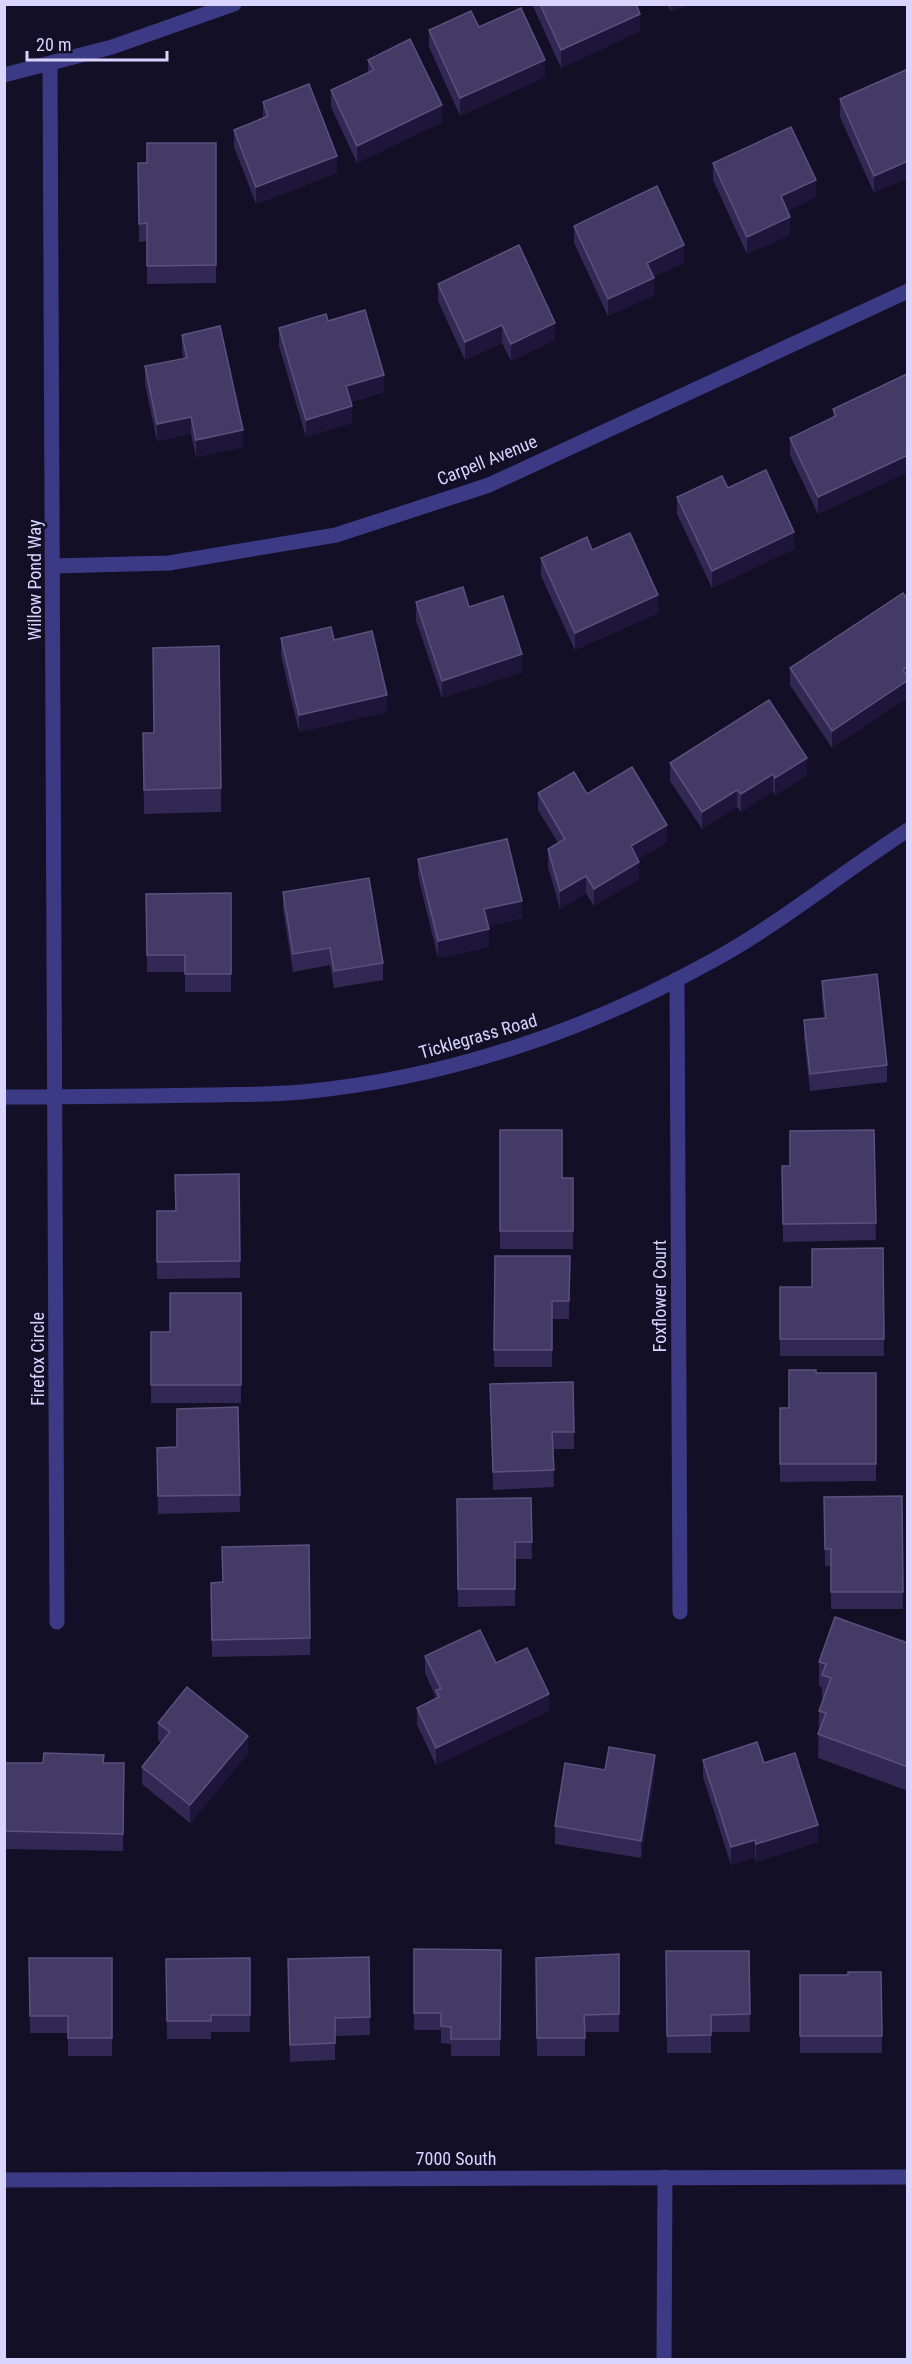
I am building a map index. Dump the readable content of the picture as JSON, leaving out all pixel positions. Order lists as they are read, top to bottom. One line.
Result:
{"streets":{"street":["Carpell Avenue","Willow Pond Way","Ticklegrass Road","Foxflower Court","Firefox Circle","7000 South"]},"crossings":[["Carpell Avenue","Willow Pond Way"],["Willow Pond Way","Ticklegrass Road"],["Willow Pond Way","Firefox Circle"],["Ticklegrass Road","Foxflower Court"],["Ticklegrass Road","Firefox Circle"]],"scale_bar":"20 m"}
